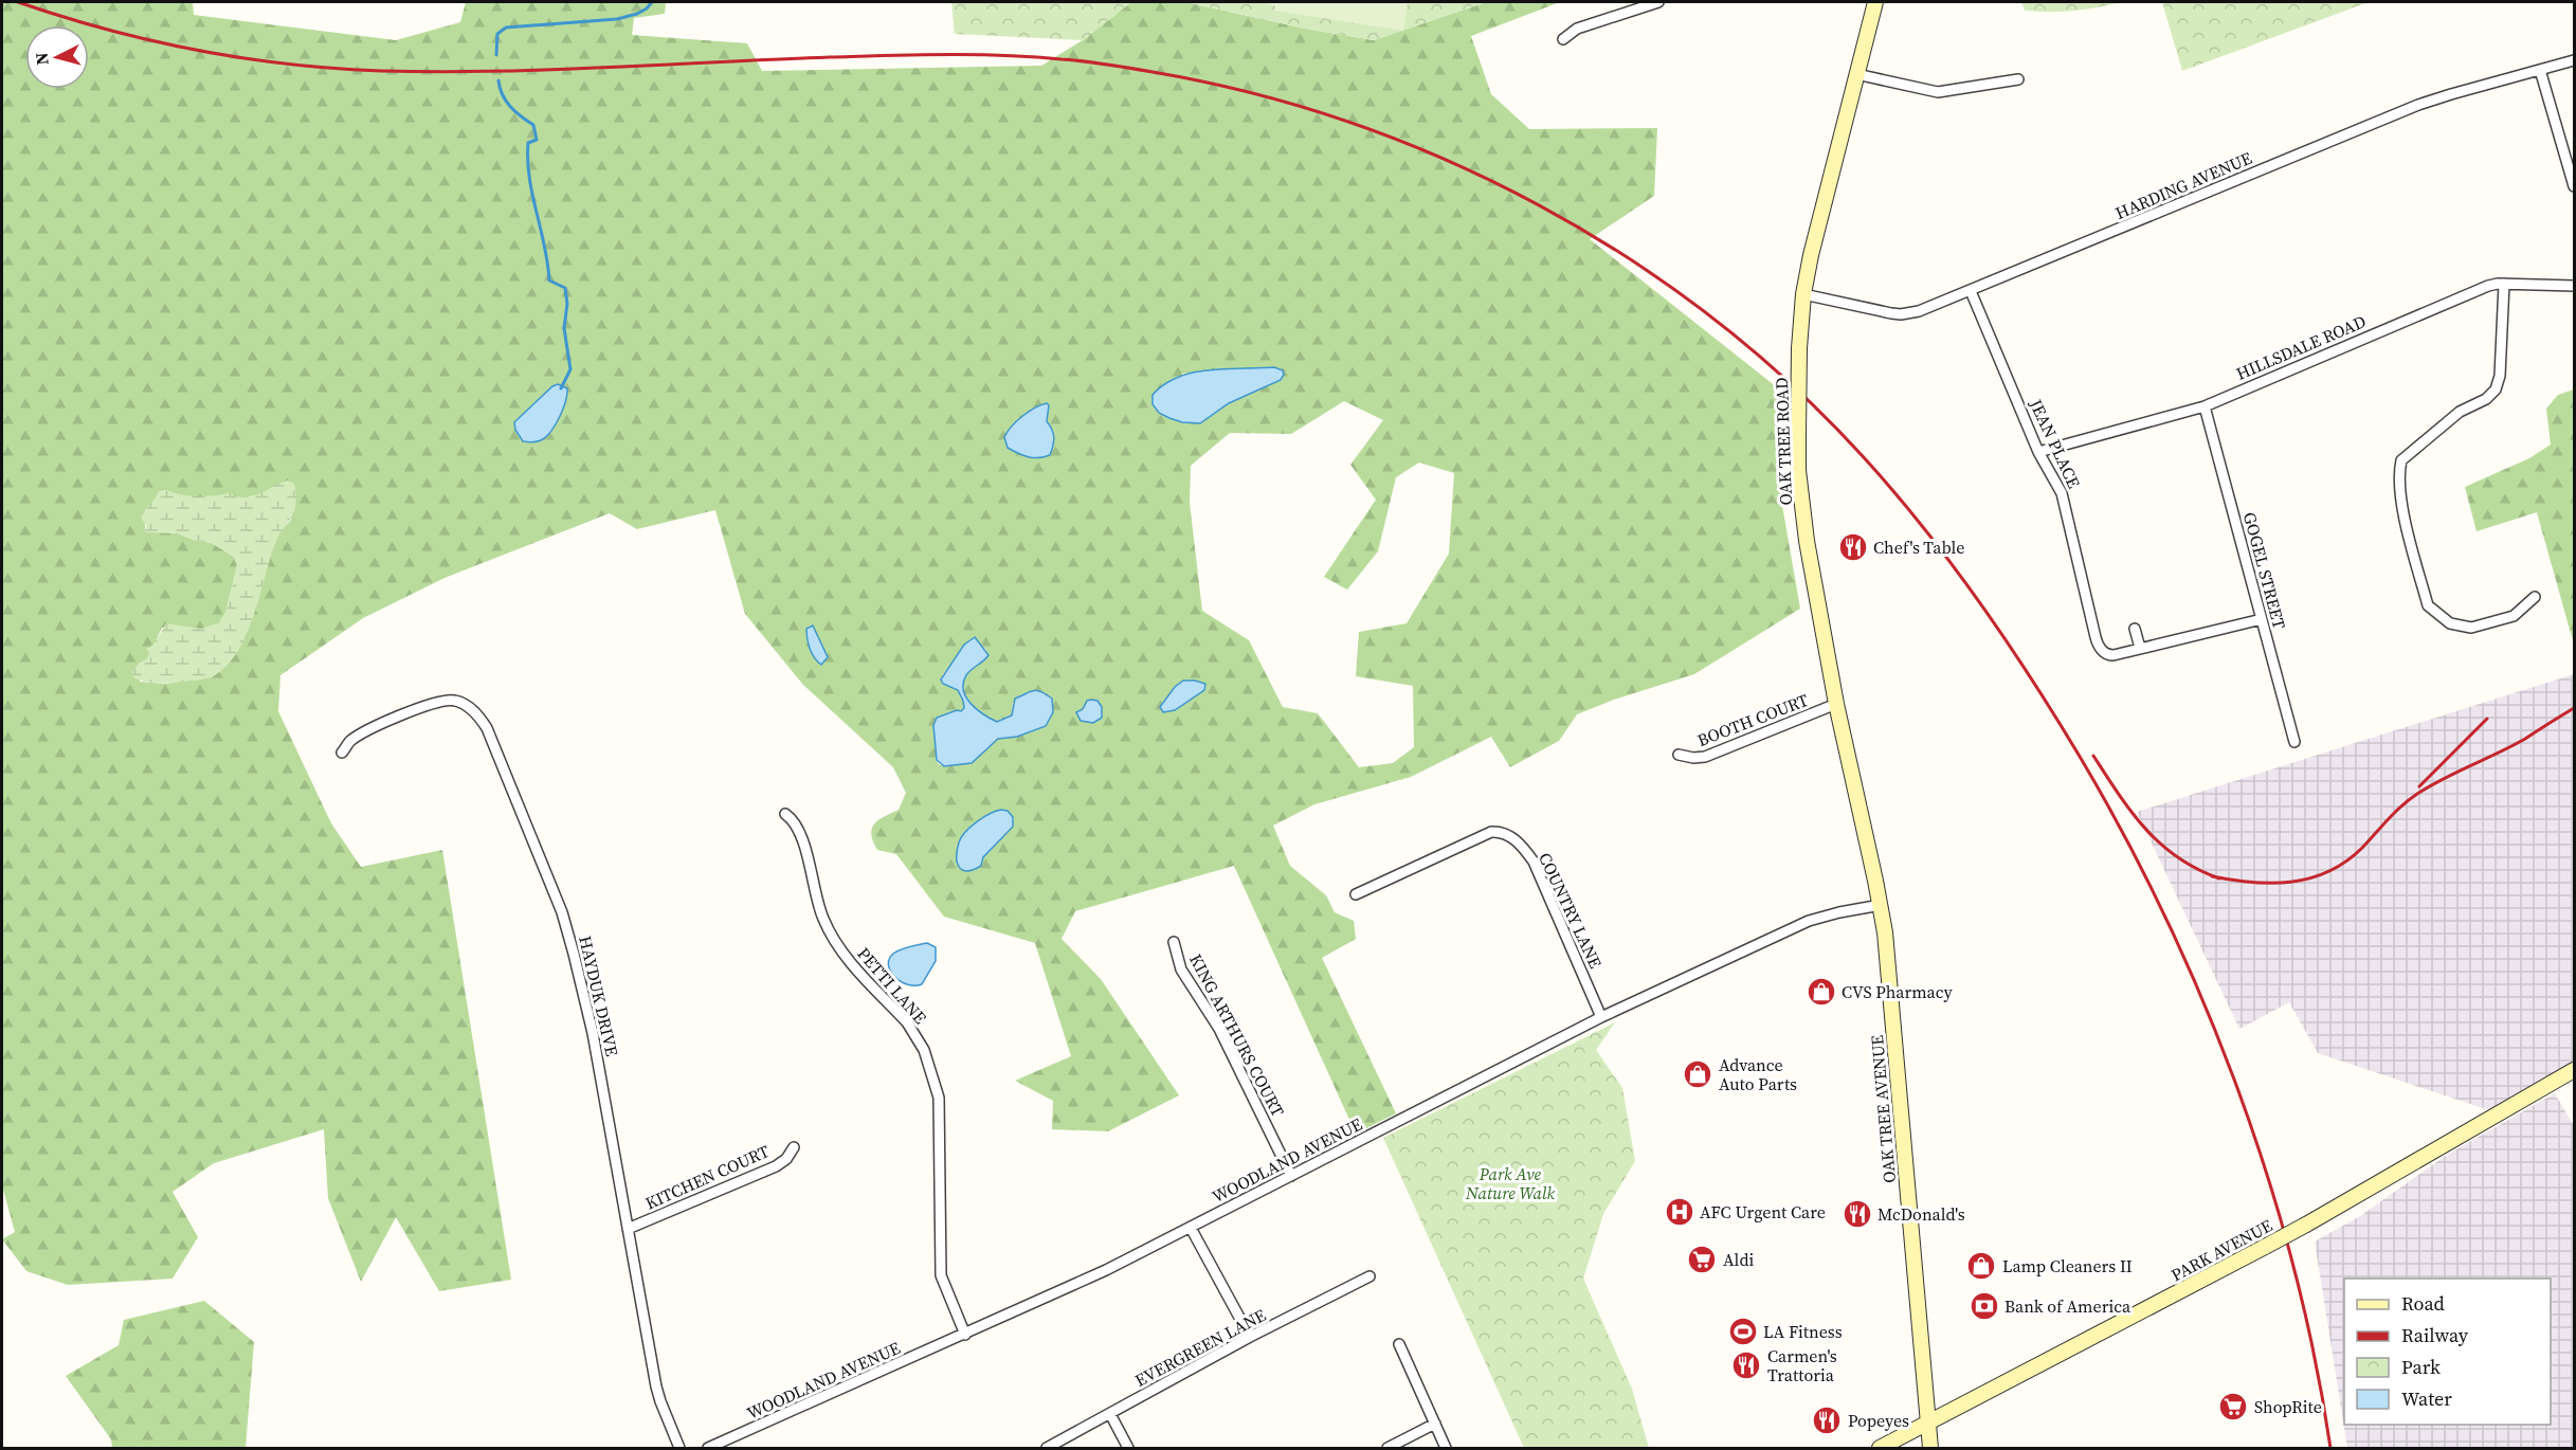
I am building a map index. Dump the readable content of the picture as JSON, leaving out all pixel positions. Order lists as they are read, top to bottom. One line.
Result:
{"streets":{"main road":["OAK TREE ROAD","OAK TREE AVENUE","PARK AVENUE"],"street":["HARDING AVENUE","HILLSDALE ROAD","JEAN PLACE","GOGEL STREET","BOOTH COURT","COUNTRY LANE","PETTI LANE","HAYDUK DRIVE","KING ARTHURS COURT","WOODLAND AVENUE","KITCHEN COURT","EVERGREEN LANE"]},"crossings":[["HARDING AVENUE","OAK TREE ROAD"],["HARDING AVENUE","JEAN PLACE"],["HILLSDALE ROAD","JEAN PLACE"],["HILLSDALE ROAD","GOGEL STREET"],["OAK TREE ROAD","BOOTH COURT"],["OAK TREE ROAD","OAK TREE AVENUE"],["COUNTRY LANE","WOODLAND AVENUE"],["PETTI LANE","WOODLAND AVENUE"],["HAYDUK DRIVE","KITCHEN COURT"],["KING ARTHURS COURT","WOODLAND AVENUE"],["OAK TREE AVENUE","WOODLAND AVENUE"],["OAK TREE AVENUE","PARK AVENUE"]],"parks":["Park Ave Nature Walk"],"places":{"restaurant":["Chef's Table","McDonald's","Carmen's Trattoria","Popeyes"],"shop":["CVS Pharmacy","Advance Auto Parts","Lamp Cleaners II"],"hospital":["AFC Urgent Care"],"supermarket":["Aldi","ShopRite"],"bank":["Bank of America"],"sports":["LA Fitness"]},"legend":["Road","Railway","Park","Water"],"north":"left"}
